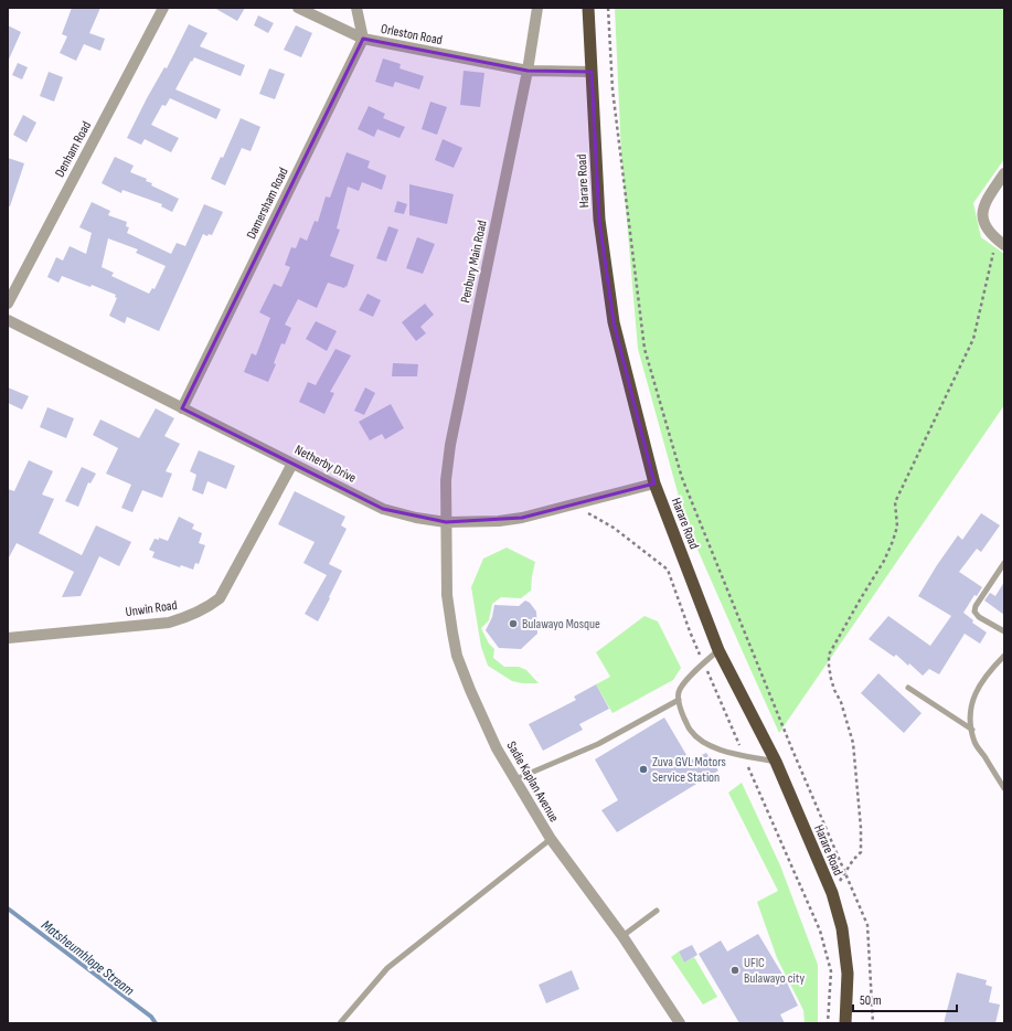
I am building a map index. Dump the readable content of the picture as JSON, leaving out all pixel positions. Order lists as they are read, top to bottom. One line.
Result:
{"streets":{"highway":["Harare Road"],"street":["Orleston Road","Denham Road","Damersham Road","Penbury Main Road","Netherby Drive","Unwin Road","Sadie Kaplan Avenue"]},"crossings":[["Orleston Road","Harare Road"],["Orleston Road","Damersham Road"],["Orleston Road","Penbury Main Road"],["Harare Road","Netherby Drive"],["Damersham Road","Netherby Drive"],["Penbury Main Road","Netherby Drive"],["Penbury Main Road","Sadie Kaplan Avenue"],["Netherby Drive","Unwin Road"],["Netherby Drive","Sadie Kaplan Avenue"]],"water":["Matsheumhlope Stream"],"places":["Bulawayo Mosque","Zuva GVL Motors Service Station","UFIC Bulawayo city"],"scale_bar":"50 m"}
